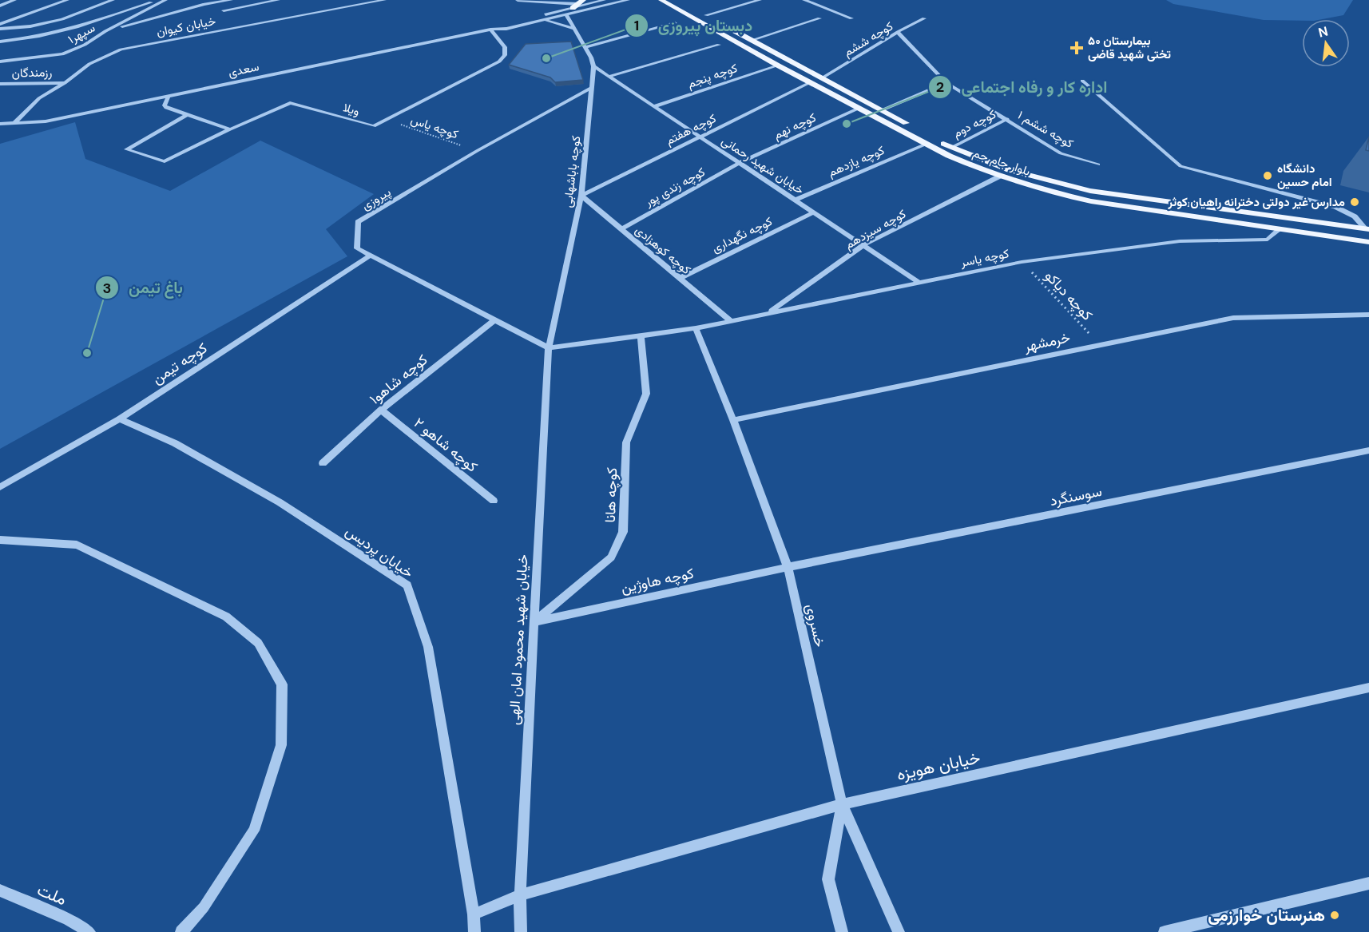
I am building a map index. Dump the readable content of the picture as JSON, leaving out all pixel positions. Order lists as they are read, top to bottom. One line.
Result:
{"streets":{"main road":["بلوار جام جم"],"street":["خیابان کیوان","سپهر۱","کوچه ششم","سعدی","رزمندگان","کوچه پنجم","ویلا","کوچه دوم","کوچه نهم","کوچه هفتم","کوچه ششم ۱","کوچه یازدهم","خیابان شهید رحمانی","کوچه باباشهابی","کوچه زندی پور","پیروزی","کوچه سیزدهم","کوچه نگهداری","کوچه کوهزادی","کوچه یاسر","خرمشهر","کوچه تیمن","کوچه شاهو۱","کوچه شاهو ۲","کوچه هانا","سوسنگرد","خیابان پردیس","کوچه هاوژین","خسروی","خیابان شهید محمود امان الهی","خیابان هویزه","ملت"],"path":["کوچه یاس","کوچه دیاکو"]},"crossings":[["خیابان کیوان","سعدی"],["خیابان کیوان","رزمندگان"],["کوچه ششم","کوچه ششم ۱"],["کوچه ششم","بلوار جام جم"],["سعدی","ویلا"],["سعدی","کوچه باباشهابی"],["کوچه پنجم","بلوار جام جم"],["کوچه پنجم","خیابان شهید رحمانی"],["ویلا","کوچه یاس"],["کوچه دوم","کوچه ششم ۱"],["کوچه دوم","بلوار جام جم"],["کوچه نهم","بلوار جام جم"],["کوچه نهم","خیابان شهید رحمانی"],["کوچه نهم","کوچه زندی پور"],["کوچه یاس","پیروزی"],["کوچه هفتم","بلوار جام جم"],["کوچه هفتم","خیابان شهید رحمانی"],["کوچه هفتم","کوچه باباشهابی"],["کوچه هفتم","کوچه کوهزادی"],["کوچه یازدهم","بلوار جام جم"],["کوچه یازدهم","خیابان شهید رحمانی"],["بلوار جام جم","کوچه سیزدهم"],["بلوار جام جم","کوچه یاسر"],["خیابان شهید رحمانی","کوچه باباشهابی"],["خیابان شهید رحمانی","کوچه زندی پور"],["خیابان شهید رحمانی","کوچه سیزدهم"],["خیابان شهید رحمانی","کوچه نگهداری"],["خیابان شهید رحمانی","کوچه یاسر"],["کوچه باباشهابی","پیروزی"],["کوچه باباشهابی","کوچه کوهزادی"],["کوچه باباشهابی","کوچه یاسر"],["کوچه باباشهابی","خیابان شهید محمود امان الهی"],["کوچه زندی پور","کوچه کوهزادی"],["پیروزی","کوچه یاسر"],["پیروزی","کوچه تیمن"],["پیروزی","کوچه شاهو۱"],["پیروزی","خیابان شهید محمود امان الهی"],["کوچه سیزدهم","کوچه یاسر"],["کوچه نگهداری","کوچه کوهزادی"],["کوچه کوهزادی","کوچه یاسر"],["کوچه یاسر","کوچه دیاکو"],["کوچه یاسر","کوچه هانا"],["کوچه یاسر","خسروی"],["کوچه یاسر","خیابان شهید محمود امان الهی"],["کوچه دیاکو","خرمشهر"],["خرمشهر","خسروی"],["کوچه تیمن","خیابان پردیس"],["کوچه شاهو۱","کوچه شاهو ۲"],["کوچه هانا","کوچه هاوژین"],["کوچه هانا","خیابان شهید محمود امان الهی"],["سوسنگرد","کوچه هاوژین"],["سوسنگرد","خسروی"],["خیابان پردیس","خیابان هویزه"],["کوچه هاوژین","خسروی"],["کوچه هاوژین","خیابان شهید محمود امان الهی"],["خسروی","خیابان هویزه"],["خیابان شهید محمود امان الهی","خیابان هویزه"]],"places":{"health":["بیمارستان ۵۰ تختی شهید قاضی"],"other":["دبستان پیروزی","اداره کار و رفاه اجتماعی","دانشگاه امام حسین","مدارس غیر دولتی دخترانه راهیان کوثر","باغ تیمن","هنرستان خوارزمی"]},"north":"top"}
